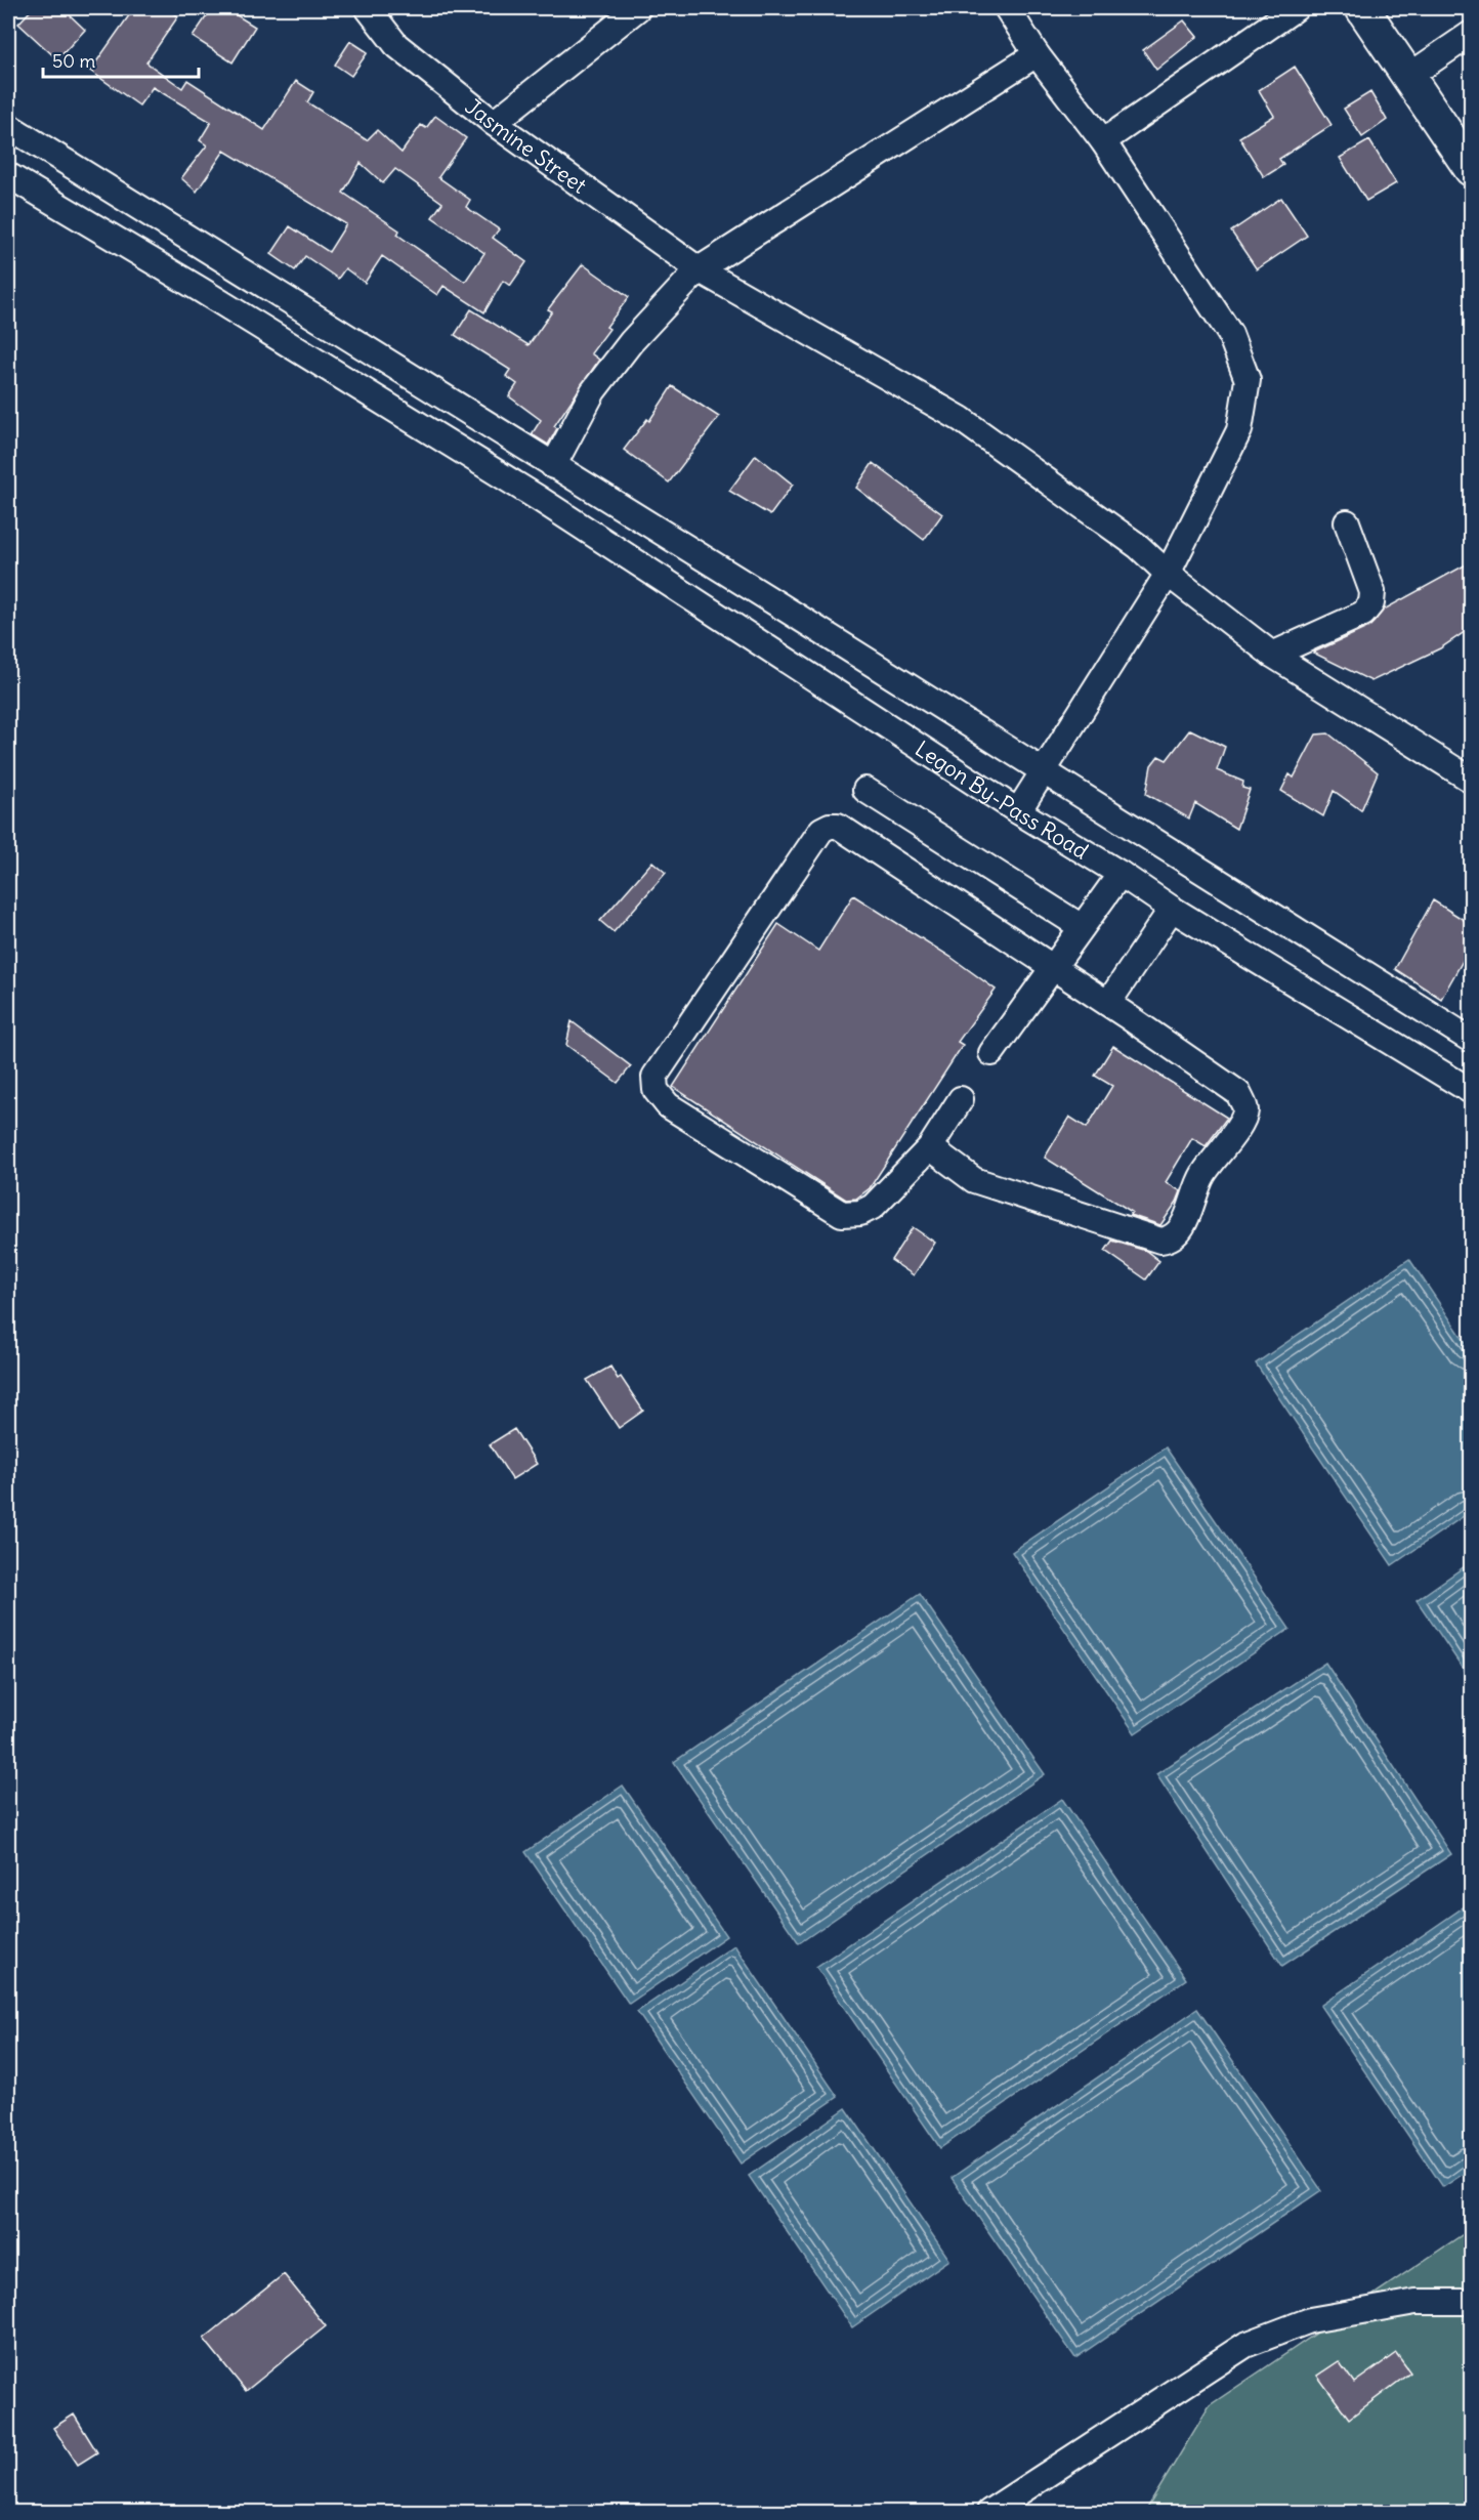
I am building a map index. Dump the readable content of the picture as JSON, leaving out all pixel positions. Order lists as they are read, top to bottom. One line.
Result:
{"streets":{"street":["Jasmine Street","Legon By-Pass Road"]},"scale_bar":"50 m"}
